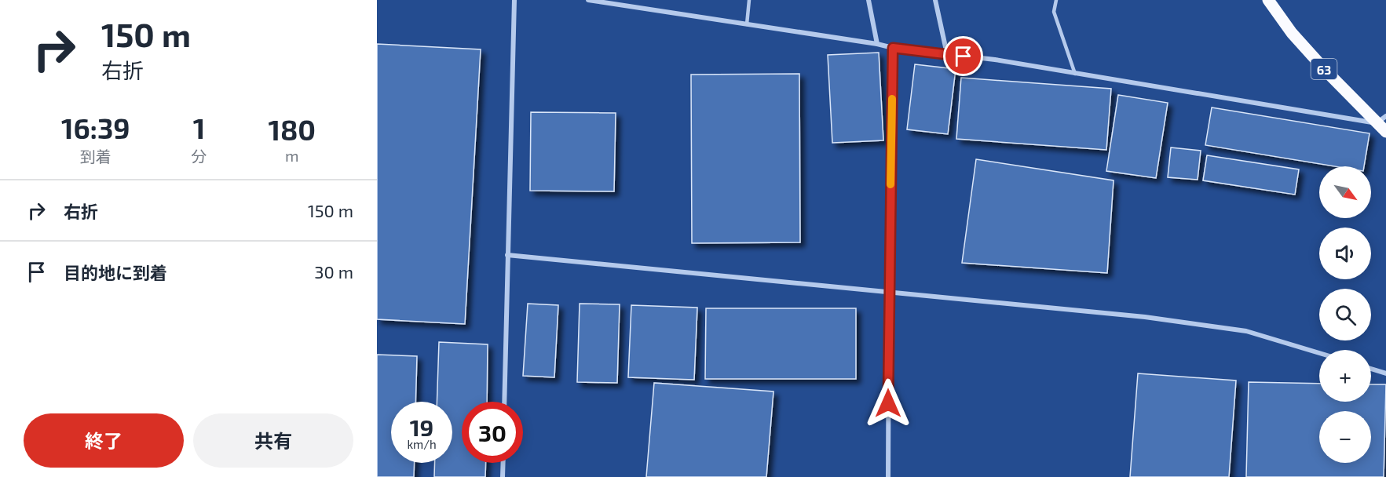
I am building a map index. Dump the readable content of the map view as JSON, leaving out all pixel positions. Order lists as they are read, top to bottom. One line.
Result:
{"streets":{"main road":["63"]},"north":"bottom right","page":{"turn":["150 m","右折"],"eta":["16:39","到着","1","分","180","m"],"map_buttons":["+","−"],"list":[{"name":"右折","value":"150 m"},{"name":"目的地に到着","value":"30 m"}],"speed":"19 km/h","limit":"30","buttons":["終了","共有"]}}
